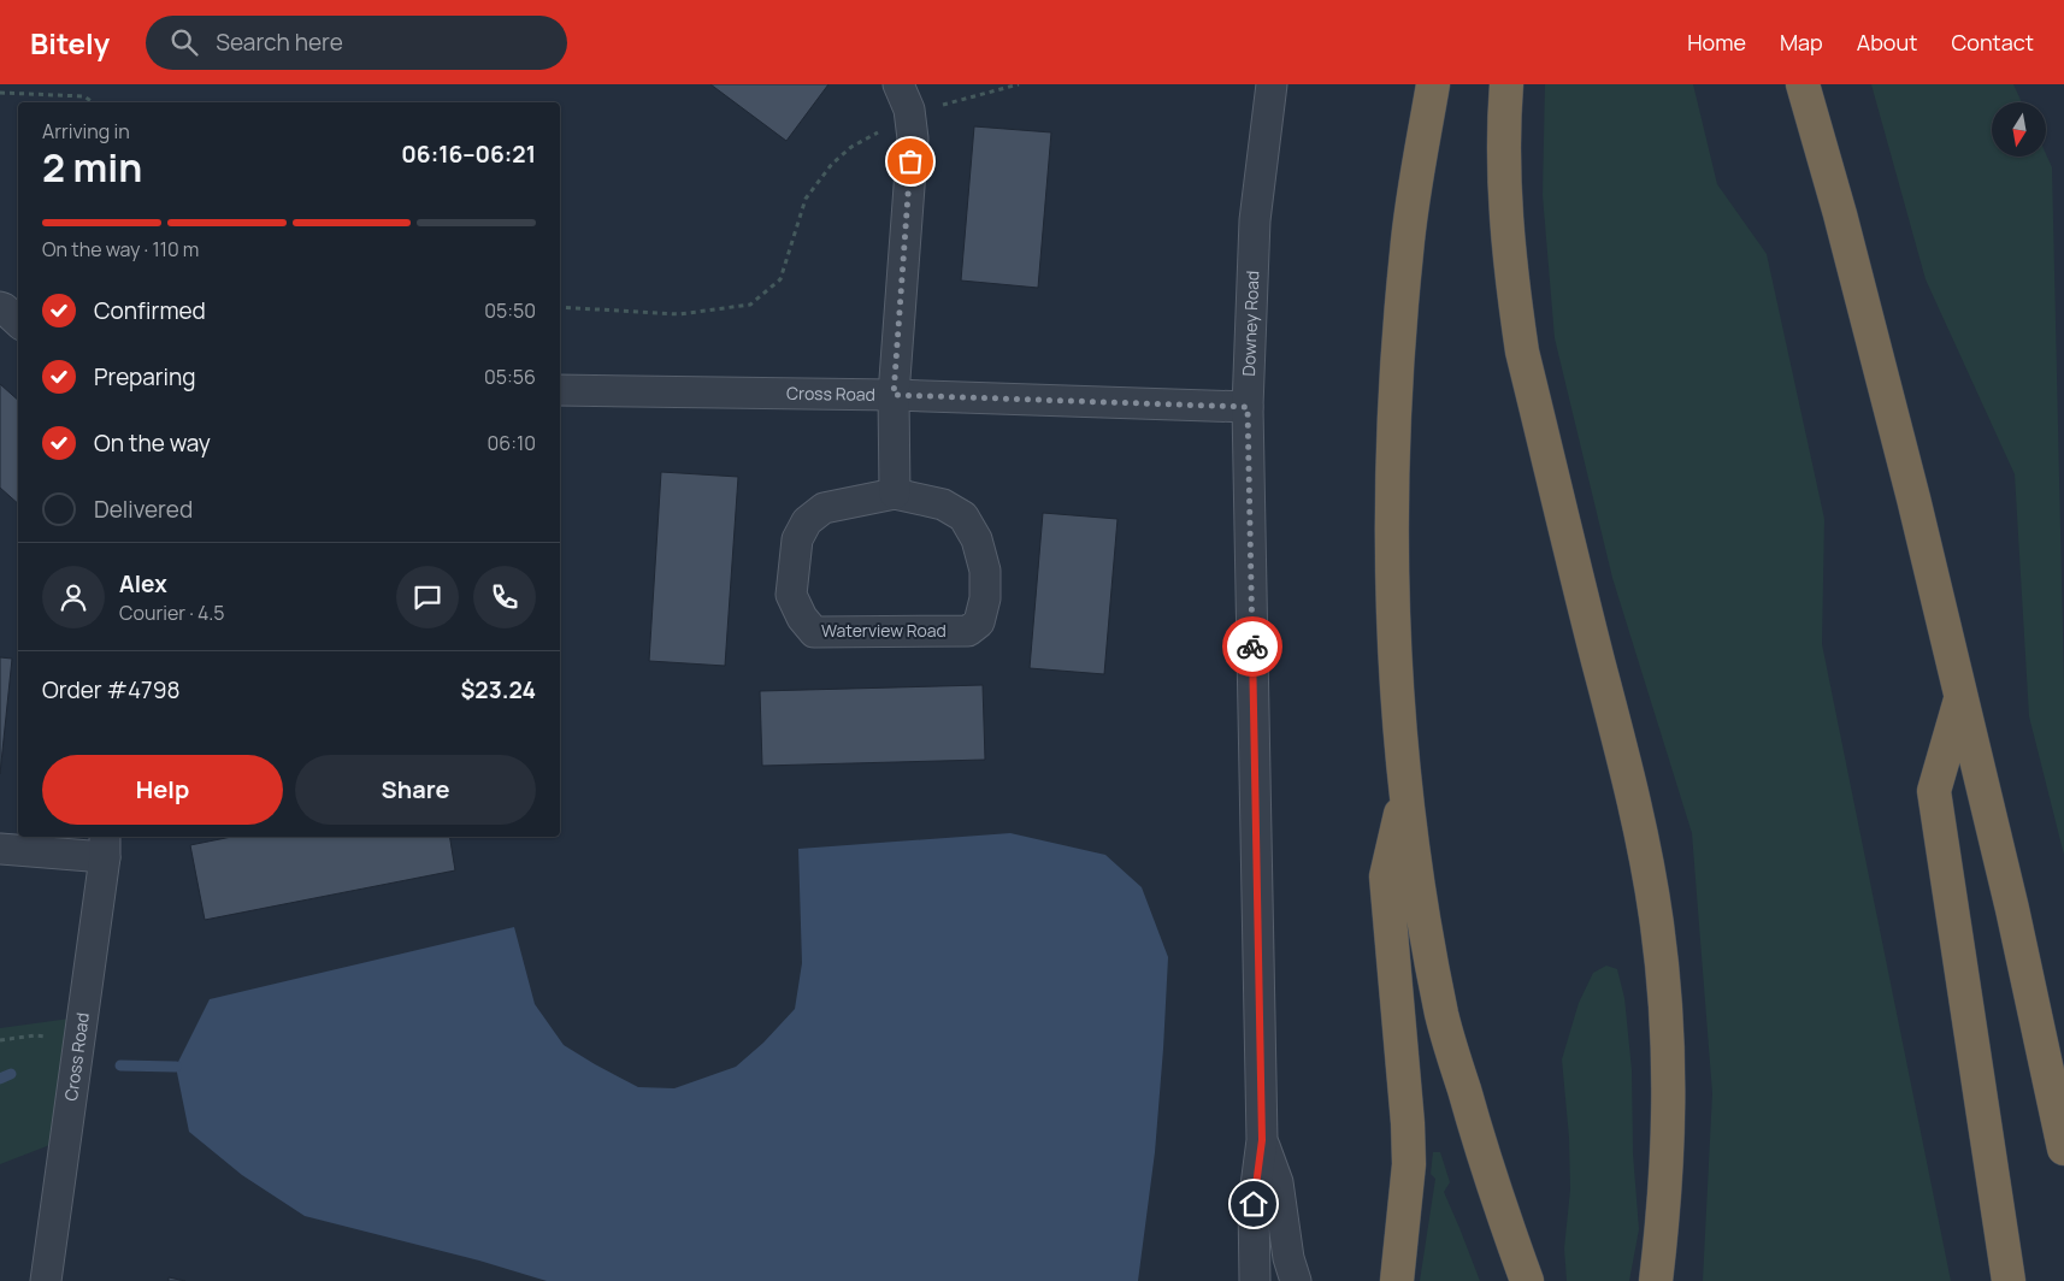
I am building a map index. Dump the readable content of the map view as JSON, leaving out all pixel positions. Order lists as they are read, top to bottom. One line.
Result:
{"streets":{"street":["Downey Road","Cross Road","Waterview Road"]},"crossings":[["Downey Road","Cross Road"]],"north":"bottom","page":{"header":"Bitely","search":"Search here","nav":["Home","Map","About","Contact"],"heading":["2 min","Arriving in","06:16–06:21"],"panel":["Alex","Courier · 4.5","Order #4798","$23.24"],"bar":"On the way · 110 m","list":[["Confirmed","05:50"],["Preparing","05:56"],["On the way","06:10"],"Delivered"],"buttons":["Help","Share"]}}
